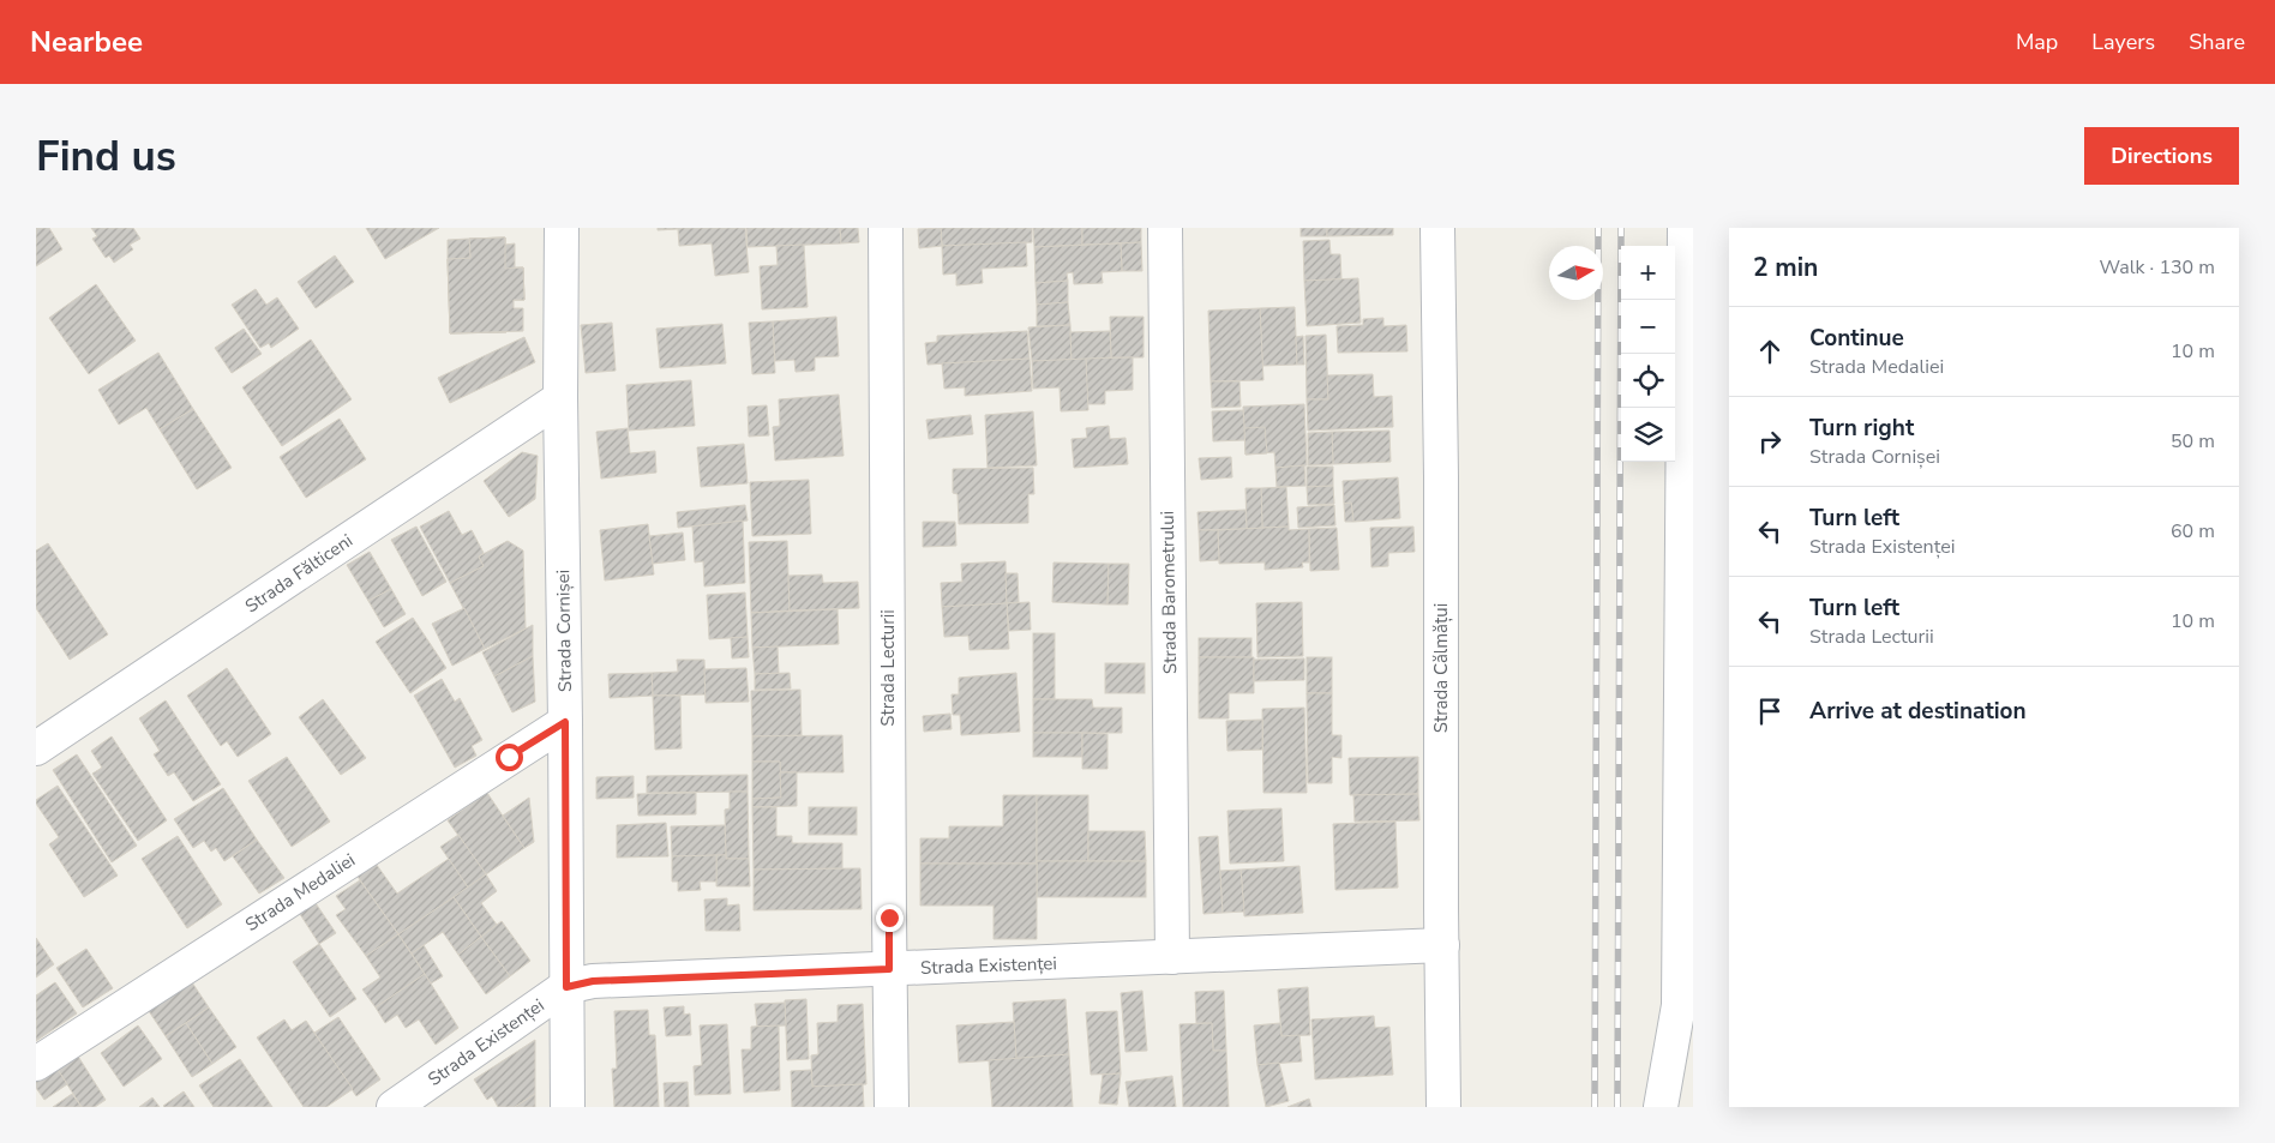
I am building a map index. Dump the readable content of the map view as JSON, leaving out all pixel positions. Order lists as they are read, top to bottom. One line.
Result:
{"streets":{"street":["Strada Fălticeni","Strada Barometrului","Strada Cornișei","Strada Lecturii","Strada Călmățui","Strada Medaliei","Strada Existenței"]},"crossings":[["Strada Fălticeni","Strada Cornișei"],["Strada Barometrului","Strada Existenței"],["Strada Cornișei","Strada Medaliei"],["Strada Cornișei","Strada Existenței"],["Strada Lecturii","Strada Existenței"],["Strada Călmățui","Strada Existenței"]],"north":"right","page":{"header":"Nearbee","nav":["Map","Layers","Share"],"buttons":"Directions","title":"Find us","heading":["2 min","Walk · 130 m"],"map_buttons":["+","−"],"list":[["Continue","Strada Medaliei","10 m"],["Turn right","Strada Cornișei","50 m"],["Turn left","Strada Existenței","60 m"],["Turn left","Strada Lecturii","10 m"],"Arrive at destination"]}}
